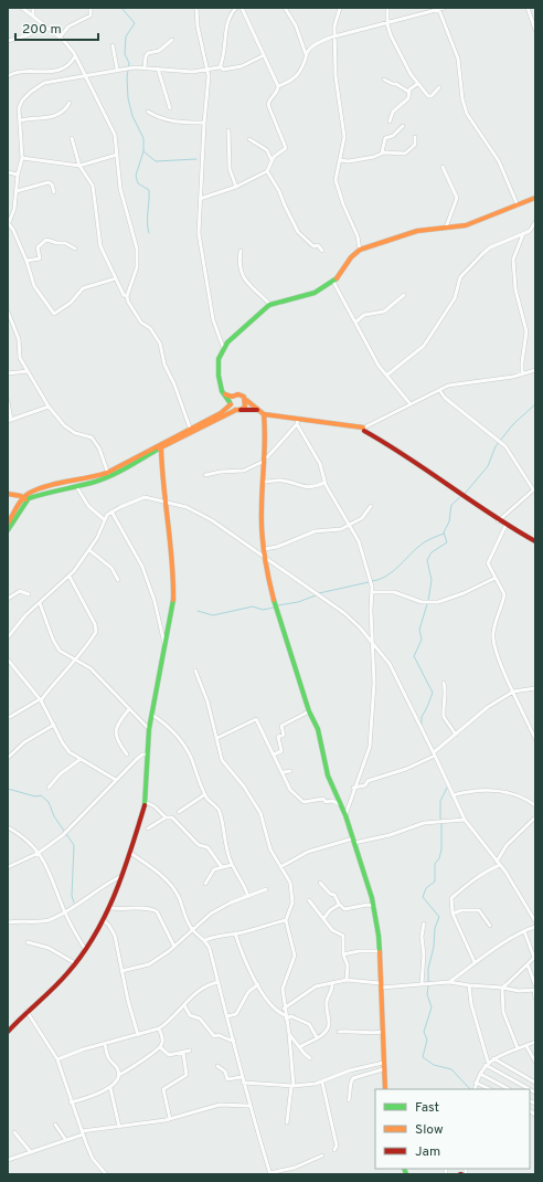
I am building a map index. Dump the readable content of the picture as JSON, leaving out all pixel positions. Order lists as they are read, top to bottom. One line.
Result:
{"legend":["Fast","Slow","Jam"],"scale_bar":"200 m"}
